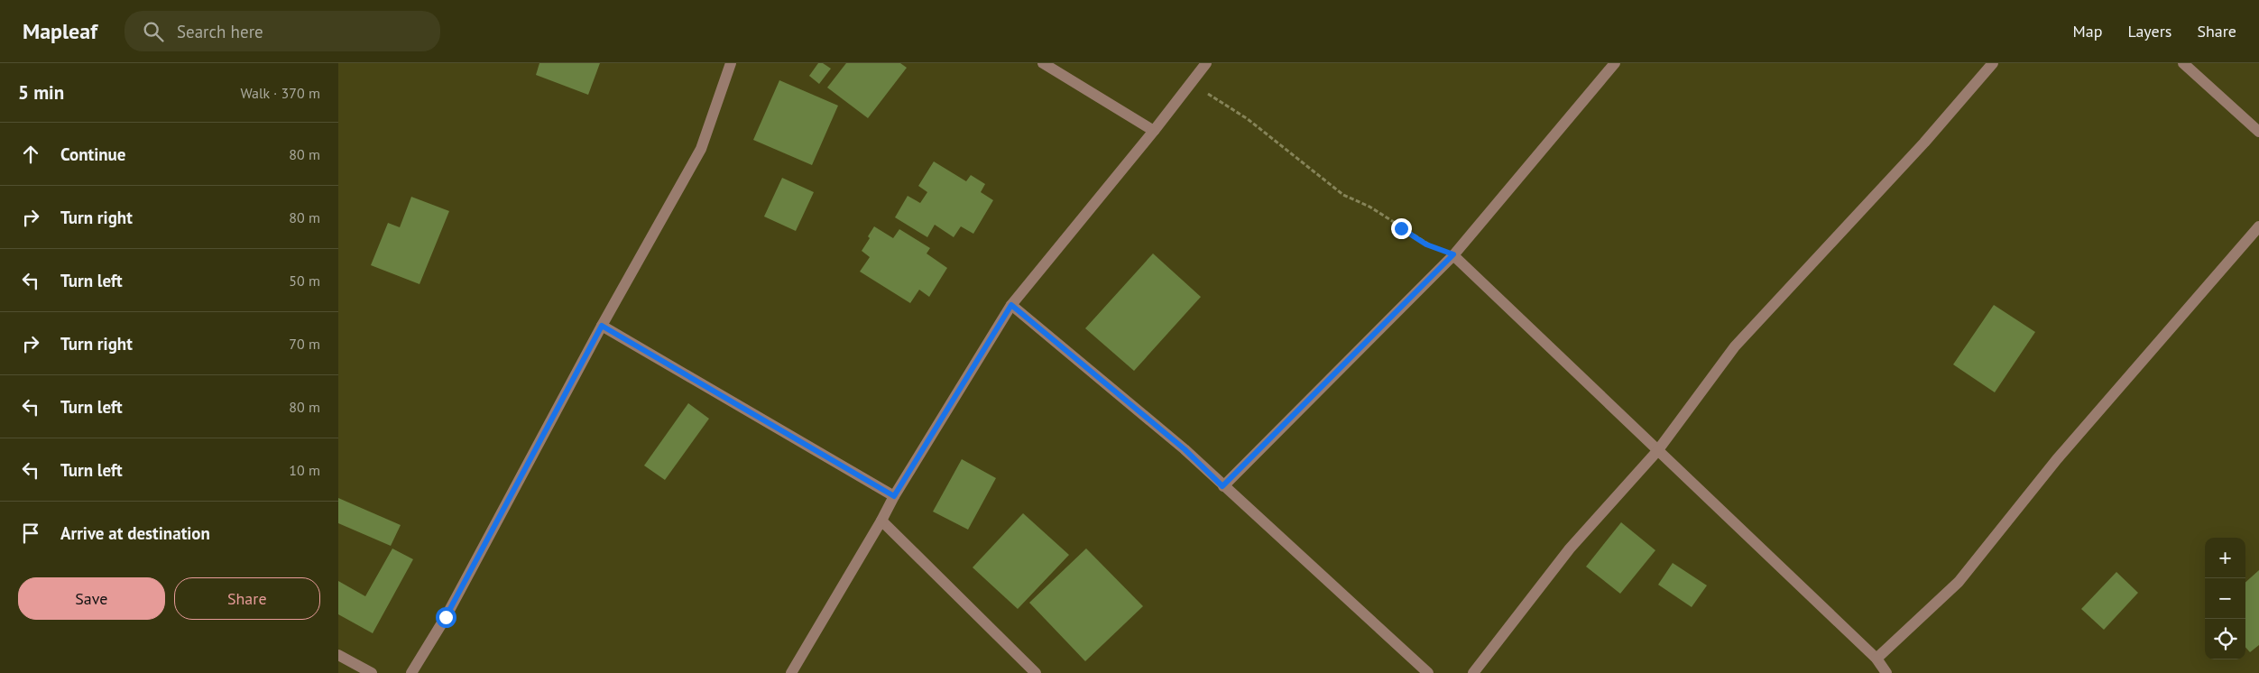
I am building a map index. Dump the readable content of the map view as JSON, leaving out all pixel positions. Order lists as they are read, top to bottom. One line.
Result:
{"page":{"header":"Mapleaf","search":"Search here","nav":["Map","Layers","Share"],"heading":["5 min","Walk · 370 m"],"list":[["Continue","80 m"],["Turn right","80 m"],["Turn left","50 m"],["Turn right","70 m"],["Turn left","80 m"],["Turn left","10 m"],"Arrive at destination"],"map_buttons":["+","−"],"buttons":["Save","Share"]}}
